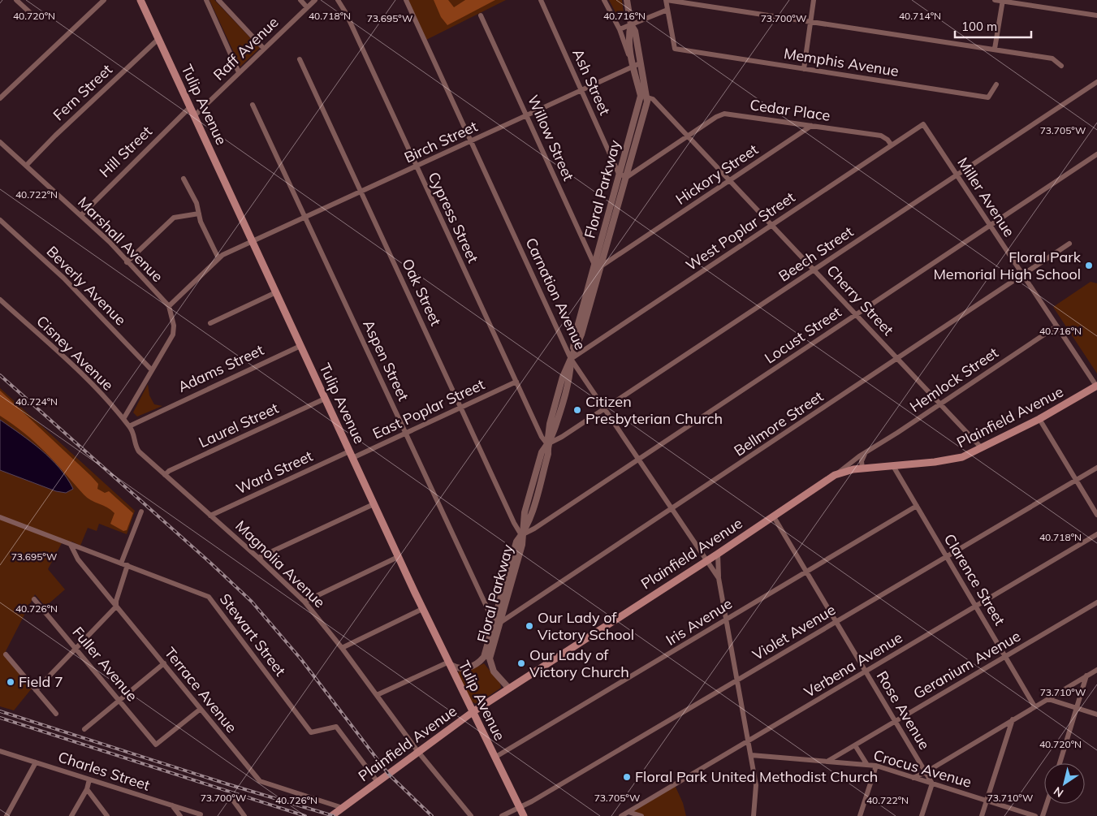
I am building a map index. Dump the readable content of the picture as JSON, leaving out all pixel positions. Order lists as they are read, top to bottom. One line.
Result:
{"streets":{"main road":["Tulip Avenue","Plainfield Avenue"],"street":["Raff Avenue","Memphis Avenue","Ash Street","Fern Street","Cedar Place","Willow Street","Birch Street","Hill Street","Hickory Street","Floral Parkway","Miller Avenue","Cypress Street","West Poplar Street","Marshall Avenue","Beech Street","Beverly Avenue","Oak Street","Carnation Avenue","Cherry Street","Locust Street","Cisney Avenue","Aspen Street","Adams Street","Hemlock Street","East Poplar Street","Bellmore Street","Laurel Street","Ward Street","Magnolia Avenue","Clarence Street","Iris Avenue","Violet Avenue","Stewart Street","Fuller Avenue","Verbena Avenue","Geranium Avenue","Terrace Avenue","Rose Avenue","Crocus Avenue","Charles Street"]},"crossings":[["Raff Avenue","Tulip Avenue"],["Ash Street","Birch Street"],["Ash Street","Floral Parkway"],["Fern Street","Tulip Avenue"],["Fern Street","Marshall Avenue"],["Tulip Avenue","Birch Street"],["Tulip Avenue","Hill Street"],["Tulip Avenue","Floral Parkway"],["Tulip Avenue","Adams Street"],["Tulip Avenue","East Poplar Street"],["Tulip Avenue","Plainfield Avenue"],["Tulip Avenue","Laurel Street"],["Tulip Avenue","Ward Street"],["Tulip Avenue","Iris Avenue"],["Tulip Avenue","Violet Avenue"],["Cedar Place","Hickory Street"],["Cedar Place","Floral Parkway"],["Cedar Place","West Poplar Street"],["Cedar Place","Cherry Street"],["Willow Street","Birch Street"],["Willow Street","Hickory Street"],["Willow Street","Floral Parkway"],["Birch Street","Floral Parkway"],["Birch Street","Cypress Street"],["Birch Street","Marshall Avenue"],["Birch Street","Oak Street"],["Birch Street","Carnation Avenue"],["Birch Street","Aspen Street"],["Hill Street","Marshall Avenue"],["Hickory Street","Floral Parkway"],["Hickory Street","Cherry Street"],["Floral Parkway","Cypress Street"],["Floral Parkway","West Poplar Street"],["Floral Parkway","Beech Street"],["Floral Parkway","Oak Street"],["Floral Parkway","Carnation Avenue"],["Floral Parkway","Cherry Street"],["Floral Parkway","Locust Street"],["Floral Parkway","Aspen Street"],["Floral Parkway","Plainfield Avenue"],["Floral Parkway","Bellmore Street"],["Miller Avenue","West Poplar Street"],["Miller Avenue","Beech Street"],["Miller Avenue","Locust Street"],["Miller Avenue","Hemlock Street"],["Miller Avenue","Plainfield Avenue"],["Miller Avenue","Bellmore Street"],["Cypress Street","Beech Street"],["Cypress Street","East Poplar Street"],["West Poplar Street","Carnation Avenue"],["West Poplar Street","Cherry Street"],["Beech Street","Carnation Avenue"],["Beech Street","Cherry Street"],["Oak Street","Locust Street"],["Oak Street","East Poplar Street"],["Carnation Avenue","Locust Street"],["Carnation Avenue","Plainfield Avenue"],["Carnation Avenue","Bellmore Street"],["Carnation Avenue","Iris Avenue"],["Carnation Avenue","Violet Avenue"],["Carnation Avenue","Verbena Avenue"],["Carnation Avenue","Crocus Avenue"],["Cherry Street","Locust Street"],["Cherry Street","Hemlock Street"],["Cherry Street","Plainfield Avenue"],["Cherry Street","Bellmore Street"],["Cisney Avenue","Adams Street"],["Cisney Avenue","Magnolia Avenue"],["Aspen Street","East Poplar Street"],["Aspen Street","Bellmore Street"],["Adams Street","Magnolia Avenue"],["Hemlock Street","Plainfield Avenue"],["East Poplar Street","Ward Street"],["Plainfield Avenue","Magnolia Avenue"],["Plainfield Avenue","Clarence Street"],["Plainfield Avenue","Stewart Street"],["Plainfield Avenue","Terrace Avenue"],["Plainfield Avenue","Rose Avenue"],["Laurel Street","Magnolia Avenue"],["Ward Street","Magnolia Avenue"],["Clarence Street","Iris Avenue"],["Clarence Street","Violet Avenue"],["Clarence Street","Verbena Avenue"],["Clarence Street","Geranium Avenue"],["Iris Avenue","Rose Avenue"],["Violet Avenue","Rose Avenue"],["Stewart Street","Terrace Avenue"],["Fuller Avenue","Terrace Avenue"],["Verbena Avenue","Rose Avenue"],["Geranium Avenue","Rose Avenue"],["Geranium Avenue","Crocus Avenue"],["Rose Avenue","Crocus Avenue"]],"places":["Floral Park Memorial High School","Citizen Presbyterian Church","Our Lady of Victory School","Our Lady of Victory Church","Field 7","Floral Park United Methodist Church"],"scale_bar":"100 m","north":"bottom left","coordinates":["40.718°N","40.716°N","40.714°N","40.720°N","73.695°W","73.700°W","73.705°W","40.722°N","40.724°N","40.726°N","73.710°W"]}
